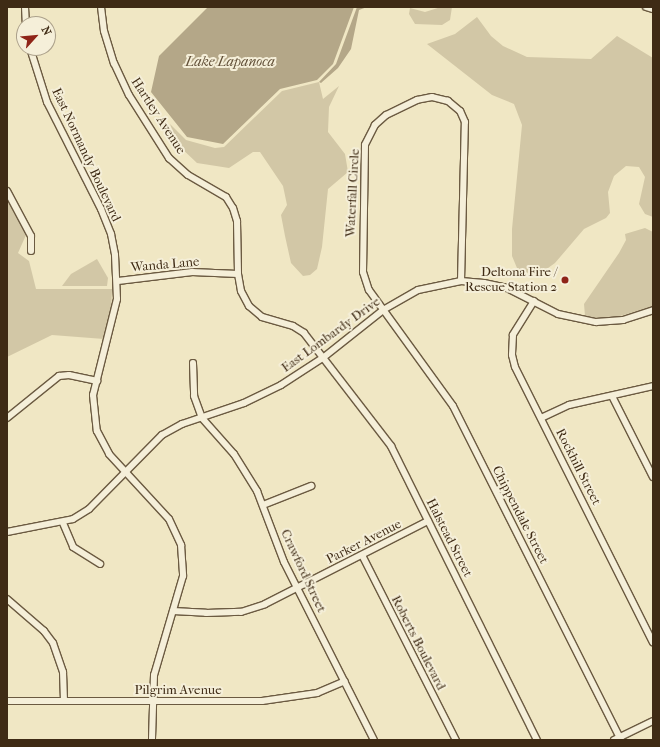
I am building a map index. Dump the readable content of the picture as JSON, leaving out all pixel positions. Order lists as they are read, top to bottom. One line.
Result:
{"streets":{"street":["Hartley Avenue","East Normandy Boulevard","Waterfall Circle","Wanda Lane","East Lombardy Drive","Rockhill Street","Chippendale Street","Halstead Street","Parker Avenue","Crawford Street","Roberts Boulevard","Pilgrim Avenue"]},"crossings":[["Hartley Avenue","Wanda Lane"],["Hartley Avenue","East Lombardy Drive"],["Hartley Avenue","Halstead Street"],["East Normandy Boulevard","Wanda Lane"],["East Normandy Boulevard","East Lombardy Drive"],["East Normandy Boulevard","Parker Avenue"],["East Normandy Boulevard","Pilgrim Avenue"],["Waterfall Circle","East Lombardy Drive"],["Waterfall Circle","Chippendale Street"],["East Lombardy Drive","Rockhill Street"],["East Lombardy Drive","Chippendale Street"],["East Lombardy Drive","Halstead Street"],["East Lombardy Drive","Crawford Street"],["Halstead Street","Parker Avenue"],["Parker Avenue","Crawford Street"],["Parker Avenue","Roberts Boulevard"],["Crawford Street","Pilgrim Avenue"]],"water":["Lake Lapanoca"],"places":["Deltona Fire / Rescue Station 2"],"north":"top right"}
